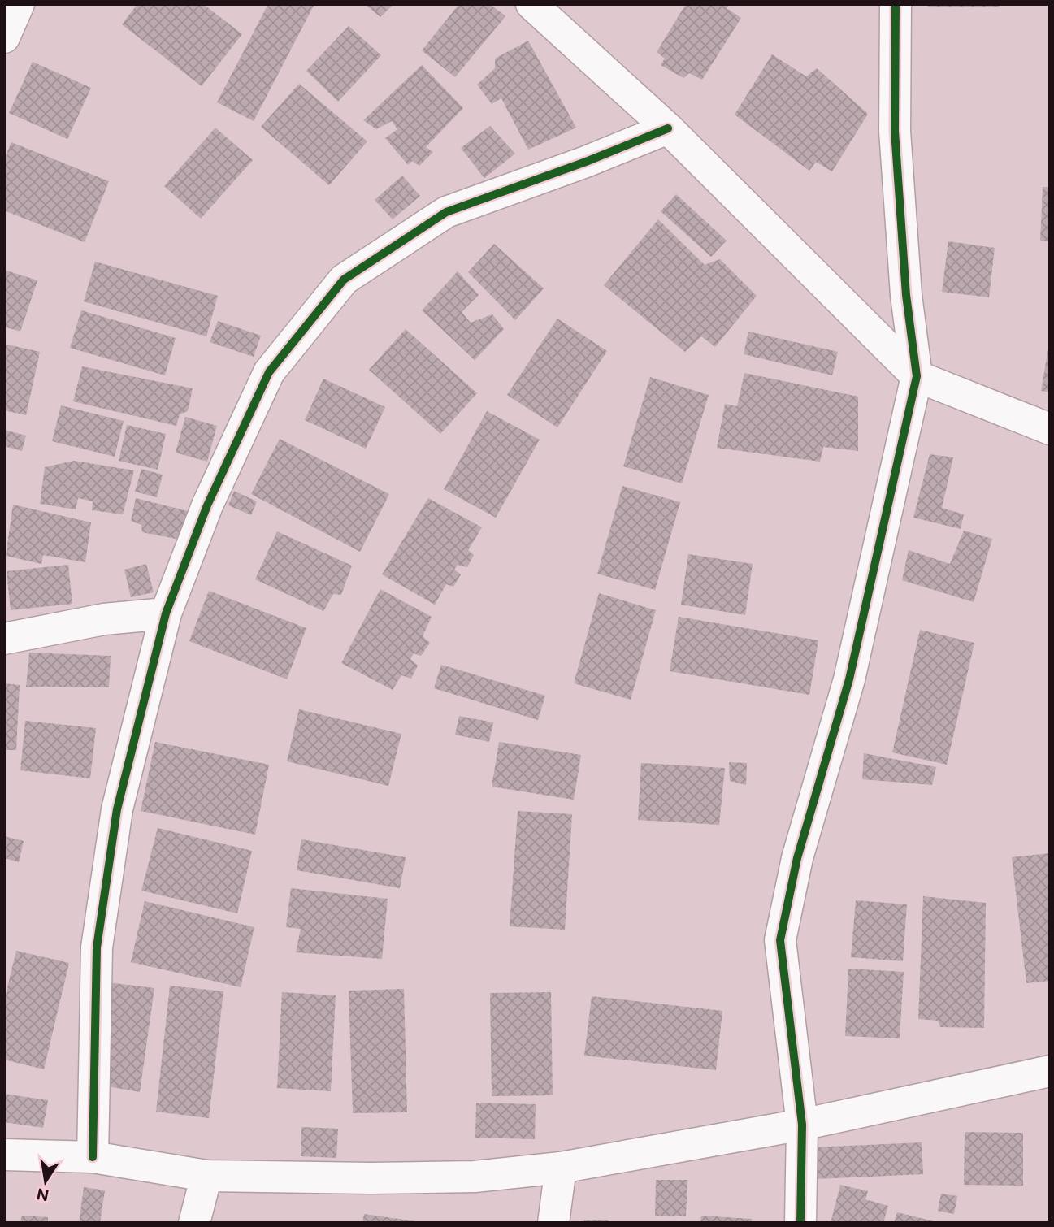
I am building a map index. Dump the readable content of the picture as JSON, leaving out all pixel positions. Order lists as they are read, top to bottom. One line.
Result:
{"north":"bottom"}
